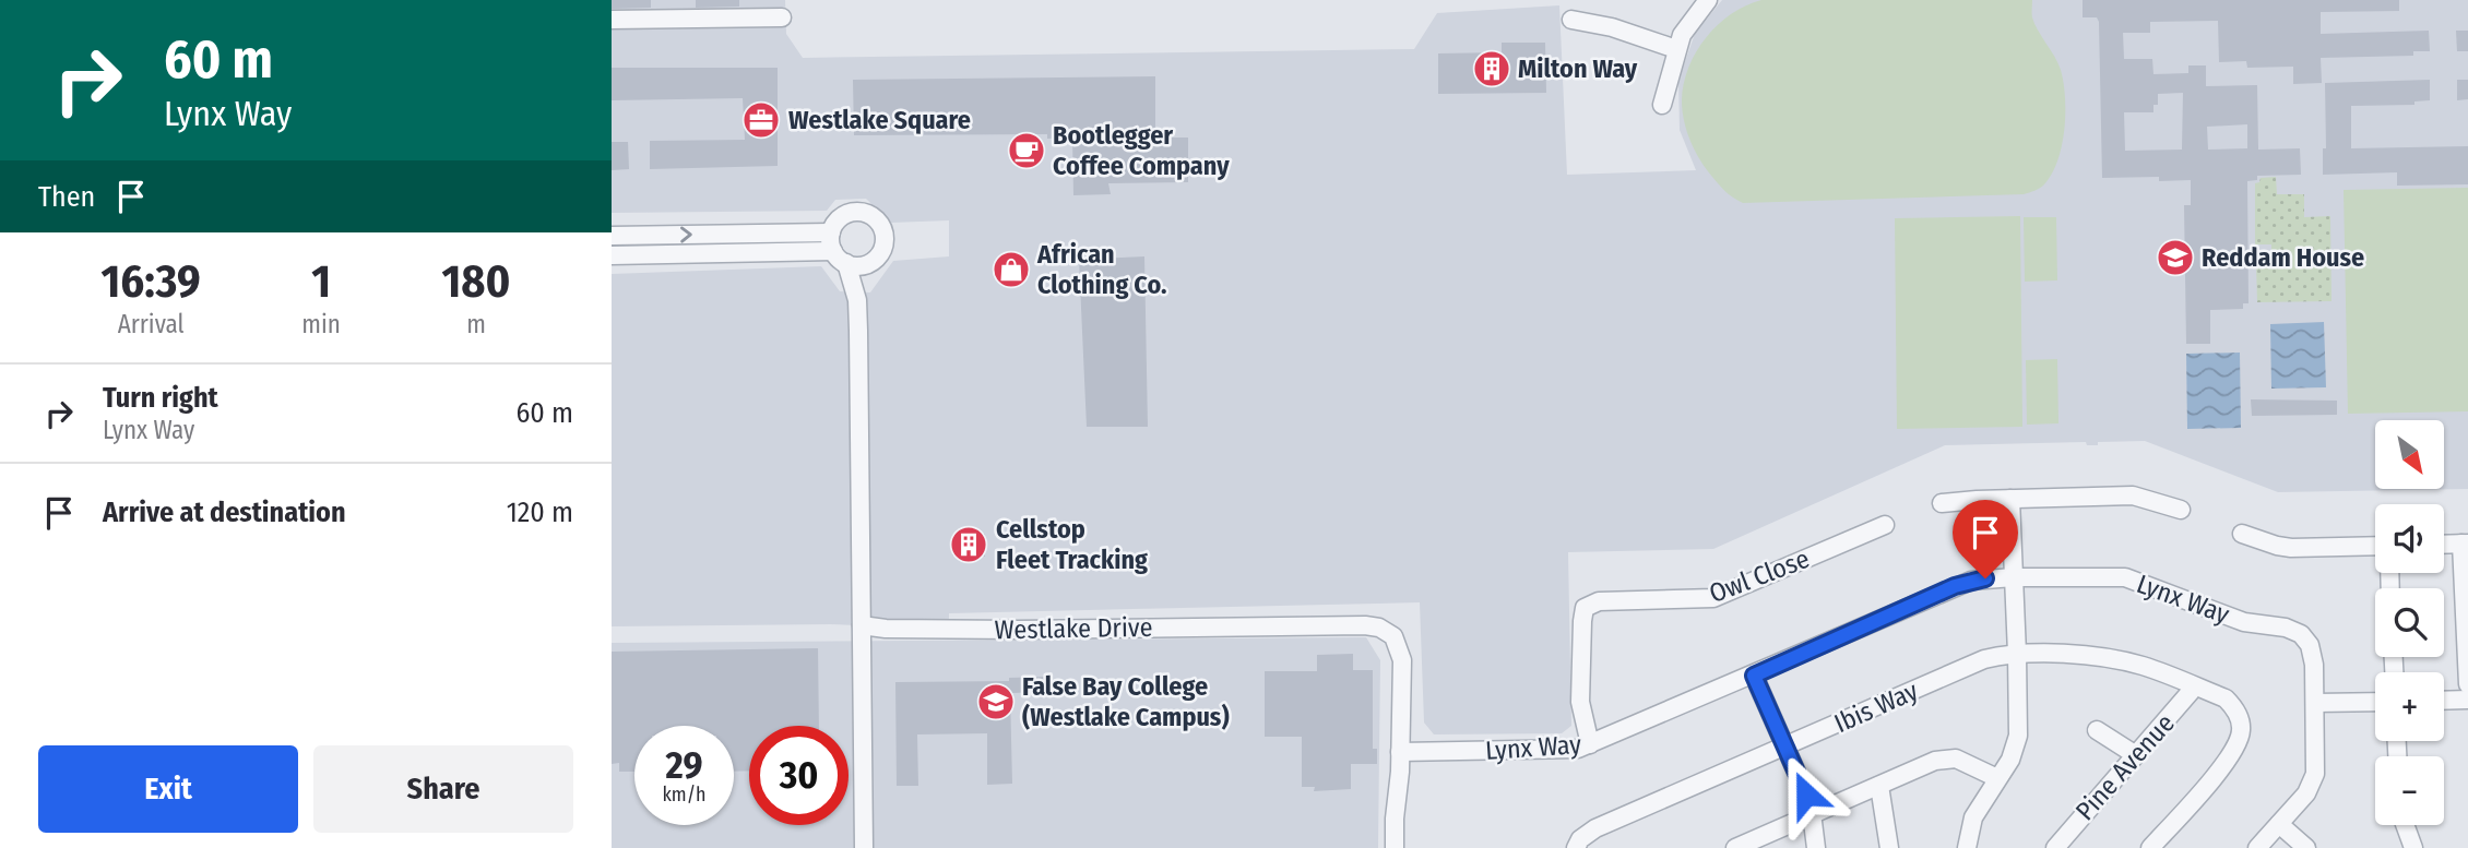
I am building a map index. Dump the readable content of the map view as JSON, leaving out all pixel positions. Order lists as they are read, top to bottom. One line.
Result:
{"streets":{"street":["Owl Close","Lynx Way","Westlake Drive","Ibis Way","Pine Avenue"]},"crossings":[["Owl Close","Lynx Way"],["Lynx Way","Westlake Drive"],["Ibis Way","Pine Avenue"]],"places":{"building":["Milton Way","Cellstop Fleet Tracking"],"office":["Westlake Square"],"cafe":["Bootlegger Coffee Company"],"school or university":["Reddam House","False Bay College (Westlake Campus)"],"shop":["African Clothing Co."]},"north":"bottom right","page":{"turn":["60 m","Lynx Way"],"then":"Then","eta":["16:39","Arrival","1","min","180","m"],"list":[{"name":"Turn right","note":"Lynx Way","value":"60 m"},{"name":"Arrive at destination","value":"120 m"}],"map_buttons":["+","−"],"speed":"29 km/h","limit":"30","buttons":["Exit","Share"]}}
